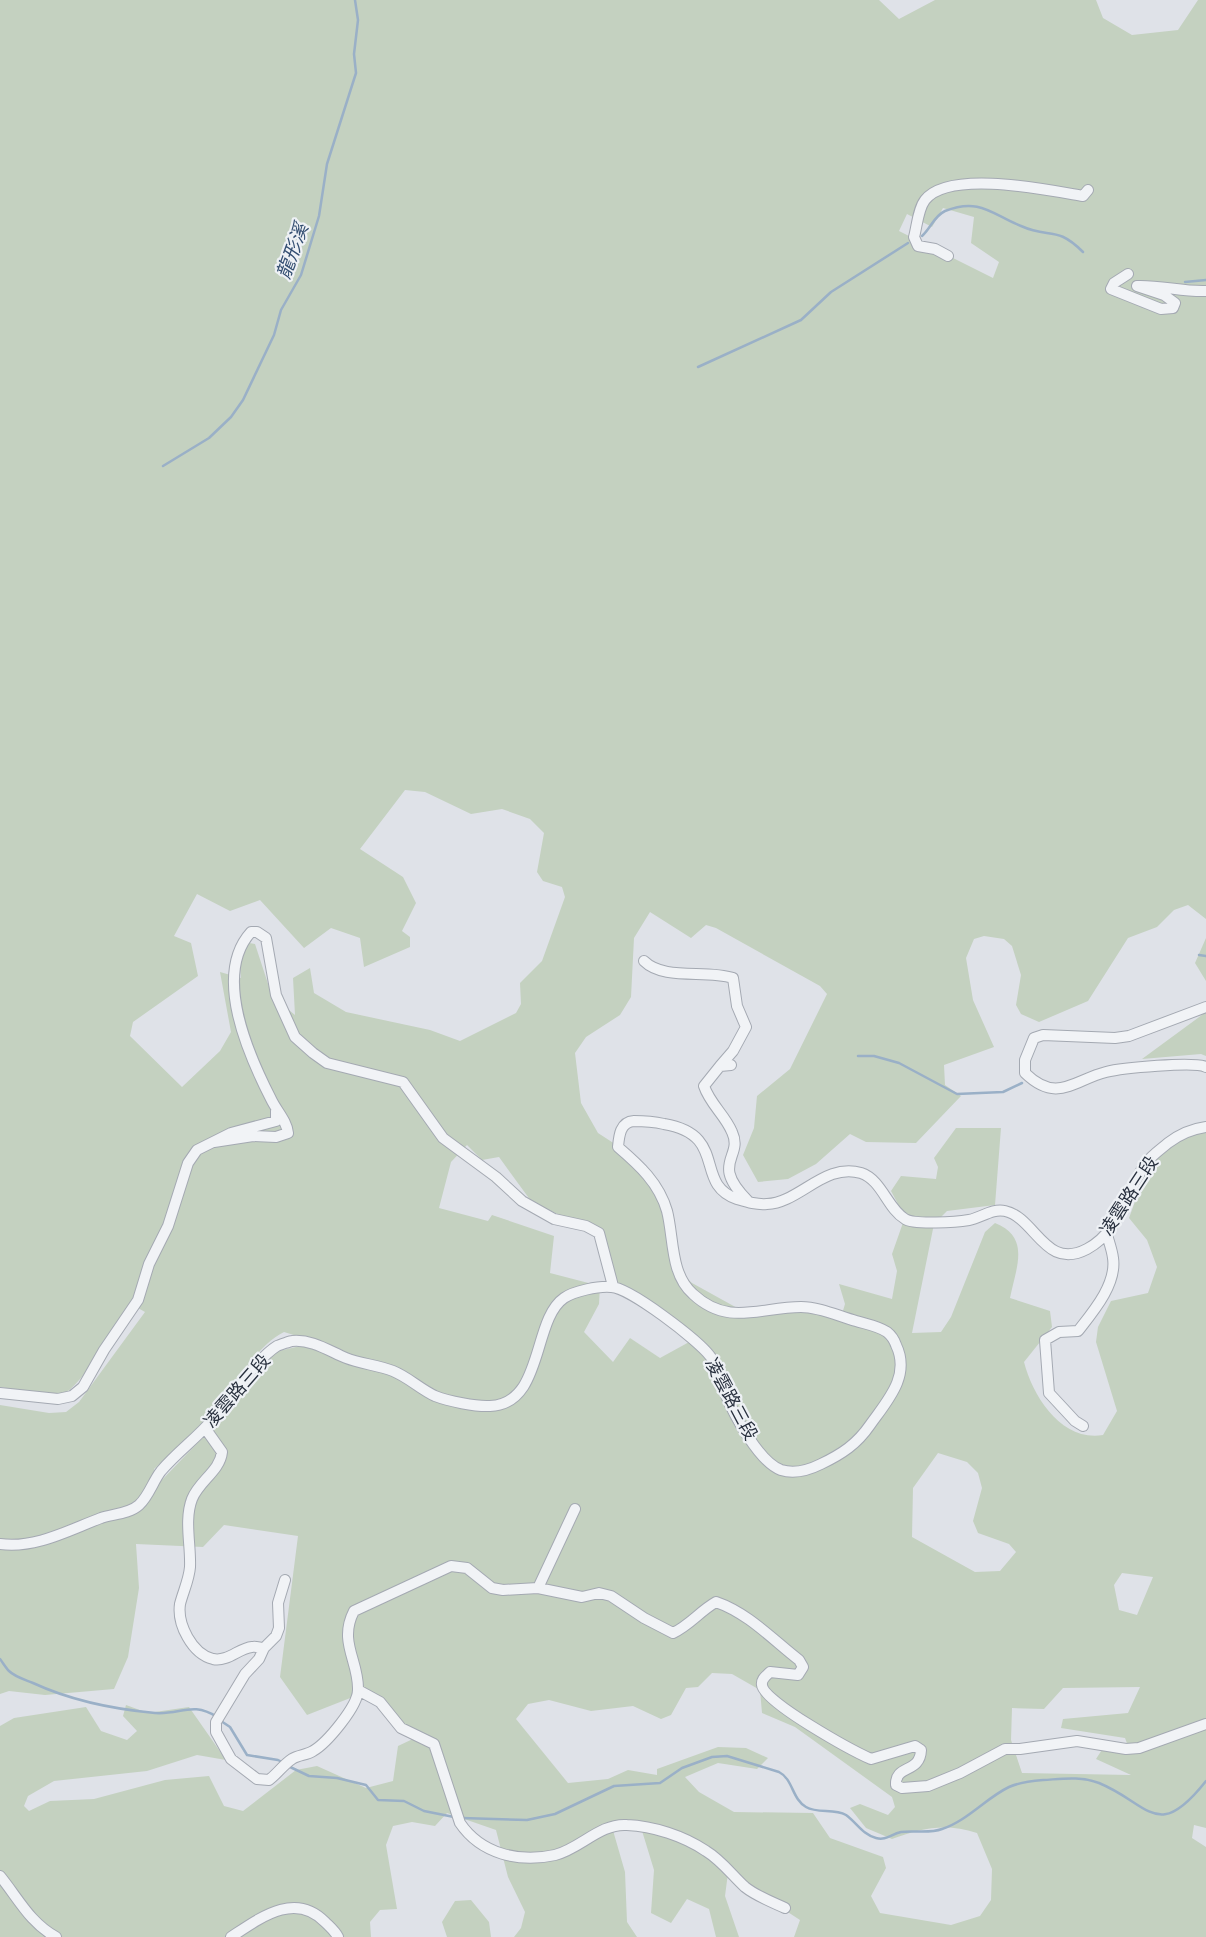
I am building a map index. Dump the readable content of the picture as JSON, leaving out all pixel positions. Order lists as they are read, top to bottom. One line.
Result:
{"streets":{"street":["凌雲路三段"]},"water":["龍形溪"]}
